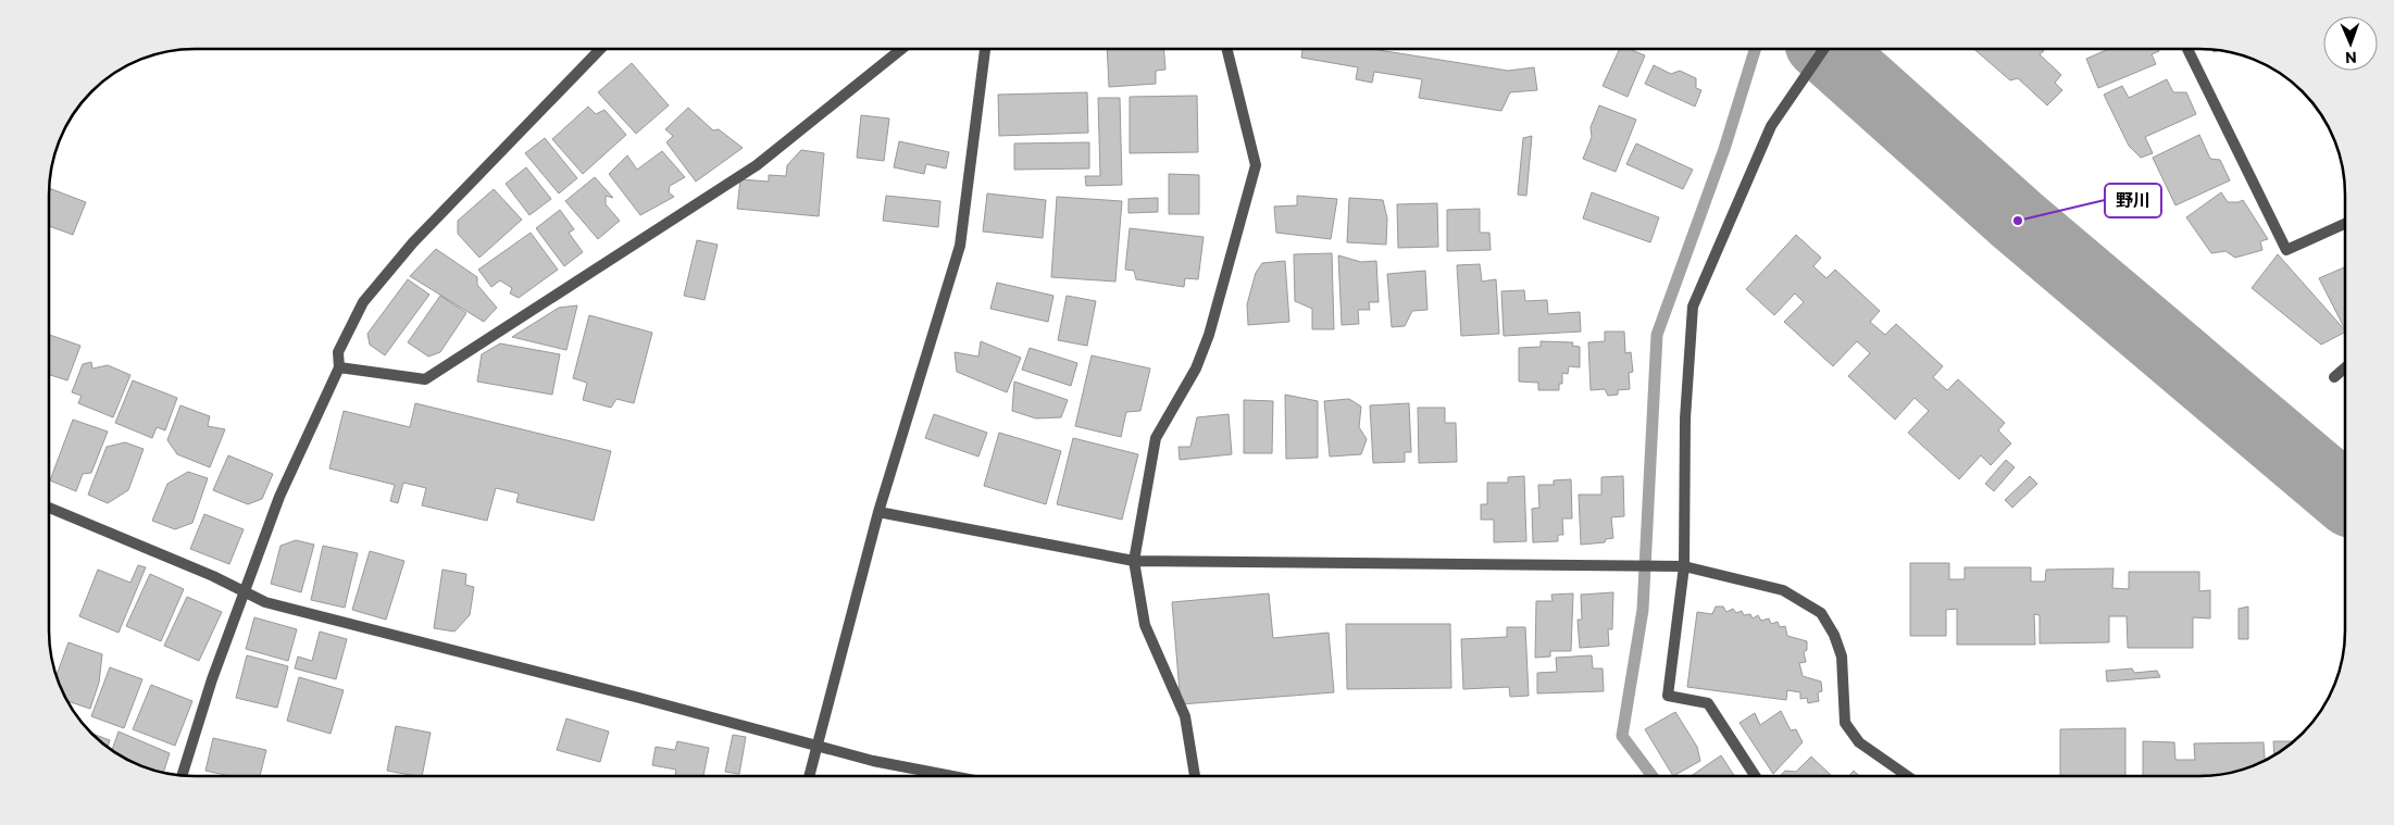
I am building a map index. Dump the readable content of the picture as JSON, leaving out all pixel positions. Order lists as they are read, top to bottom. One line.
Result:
{"places":["野川"],"north":"bottom"}
